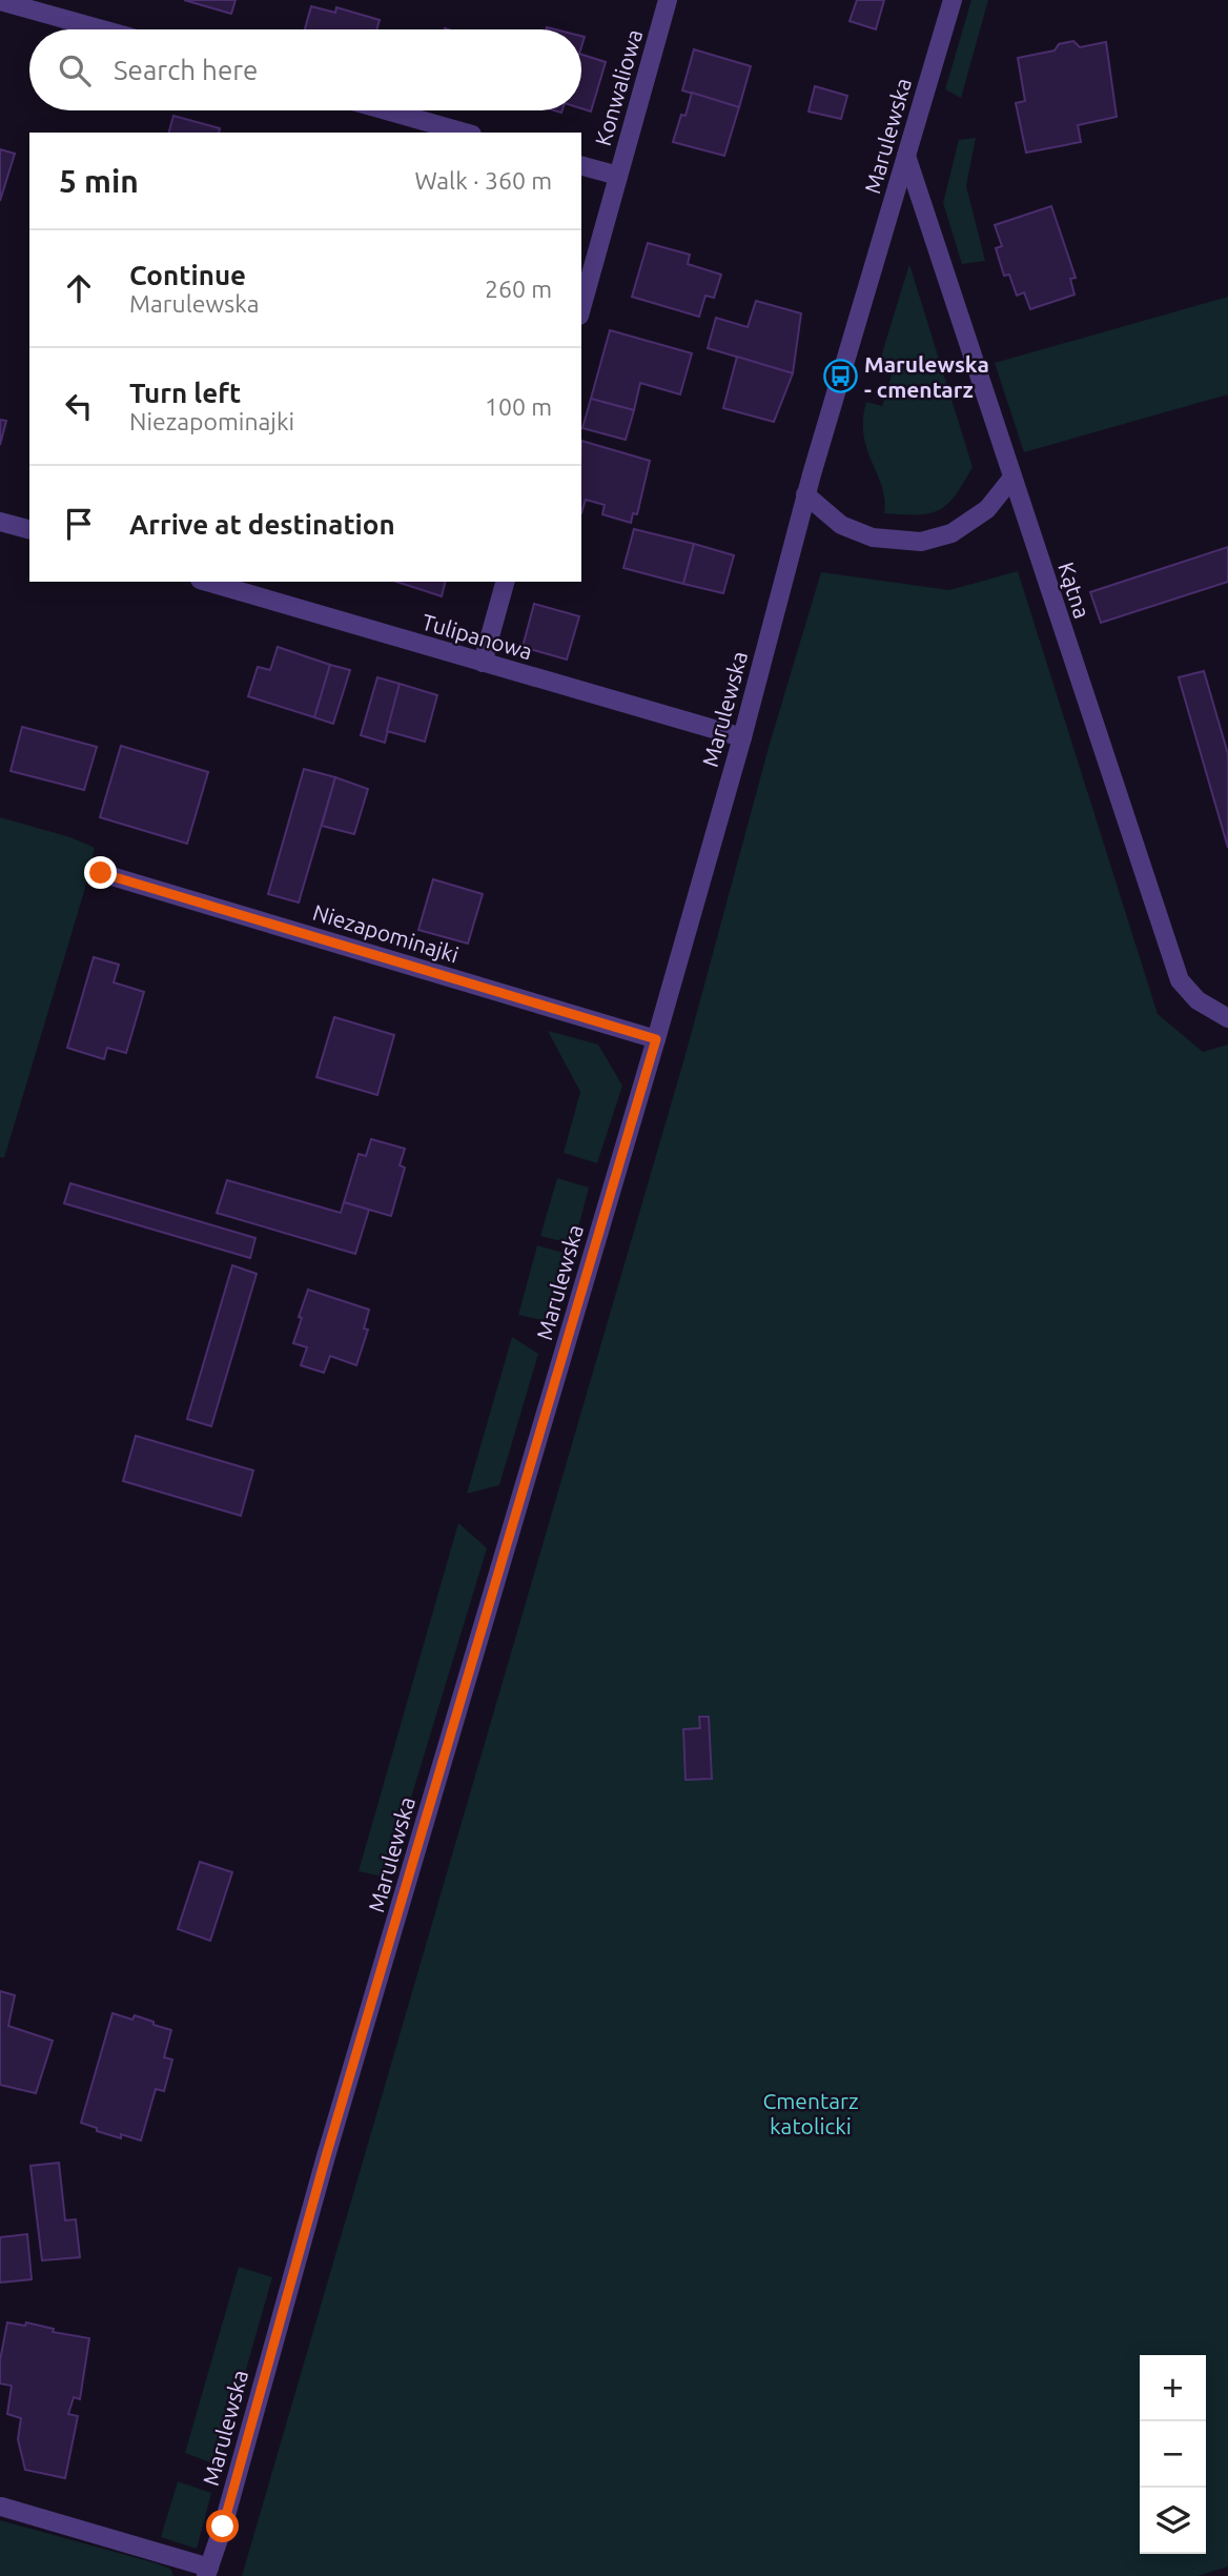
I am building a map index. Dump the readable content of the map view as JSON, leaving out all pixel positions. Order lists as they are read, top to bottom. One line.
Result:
{"streets":{"street":["Konwaliowa","Marulewska","Kątna","Tulipanowa","Niezapominajki"]},"crossings":[["Marulewska","Kątna"],["Marulewska","Tulipanowa"],["Marulewska","Niezapominajki"]],"parks":["Cmentarz katolicki"],"places":{"bus stop":["Marulewska - cmentarz"]},"page":{"search":"Search here","heading":["5 min","Walk · 360 m"],"list":[["Continue","Marulewska","260 m"],["Turn left","Niezapominajki","100 m"],"Arrive at destination"],"map_buttons":["+","−"]}}
